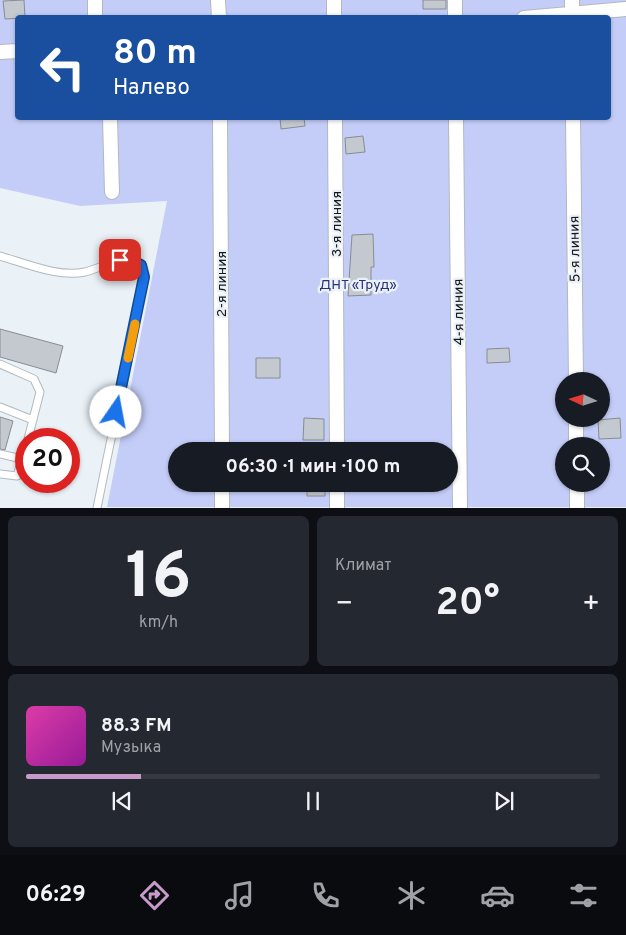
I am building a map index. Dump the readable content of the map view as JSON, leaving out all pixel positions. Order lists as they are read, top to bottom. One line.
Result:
{"streets":{"street":["3-я линия","5-я линия","2-я линия","4-я линия"]},"parks":["ДНТ «Труд»"],"north":"left","page":{"turn":["80 m","Налево"],"limit":"20","trip":"06:30 · 1 мин · 100 m","tile":[["16","km/h"],"Климат"],"heat":["−","20°","+"],"song":["88.3 FM","Музыка"],"tabs":"06:29"}}
